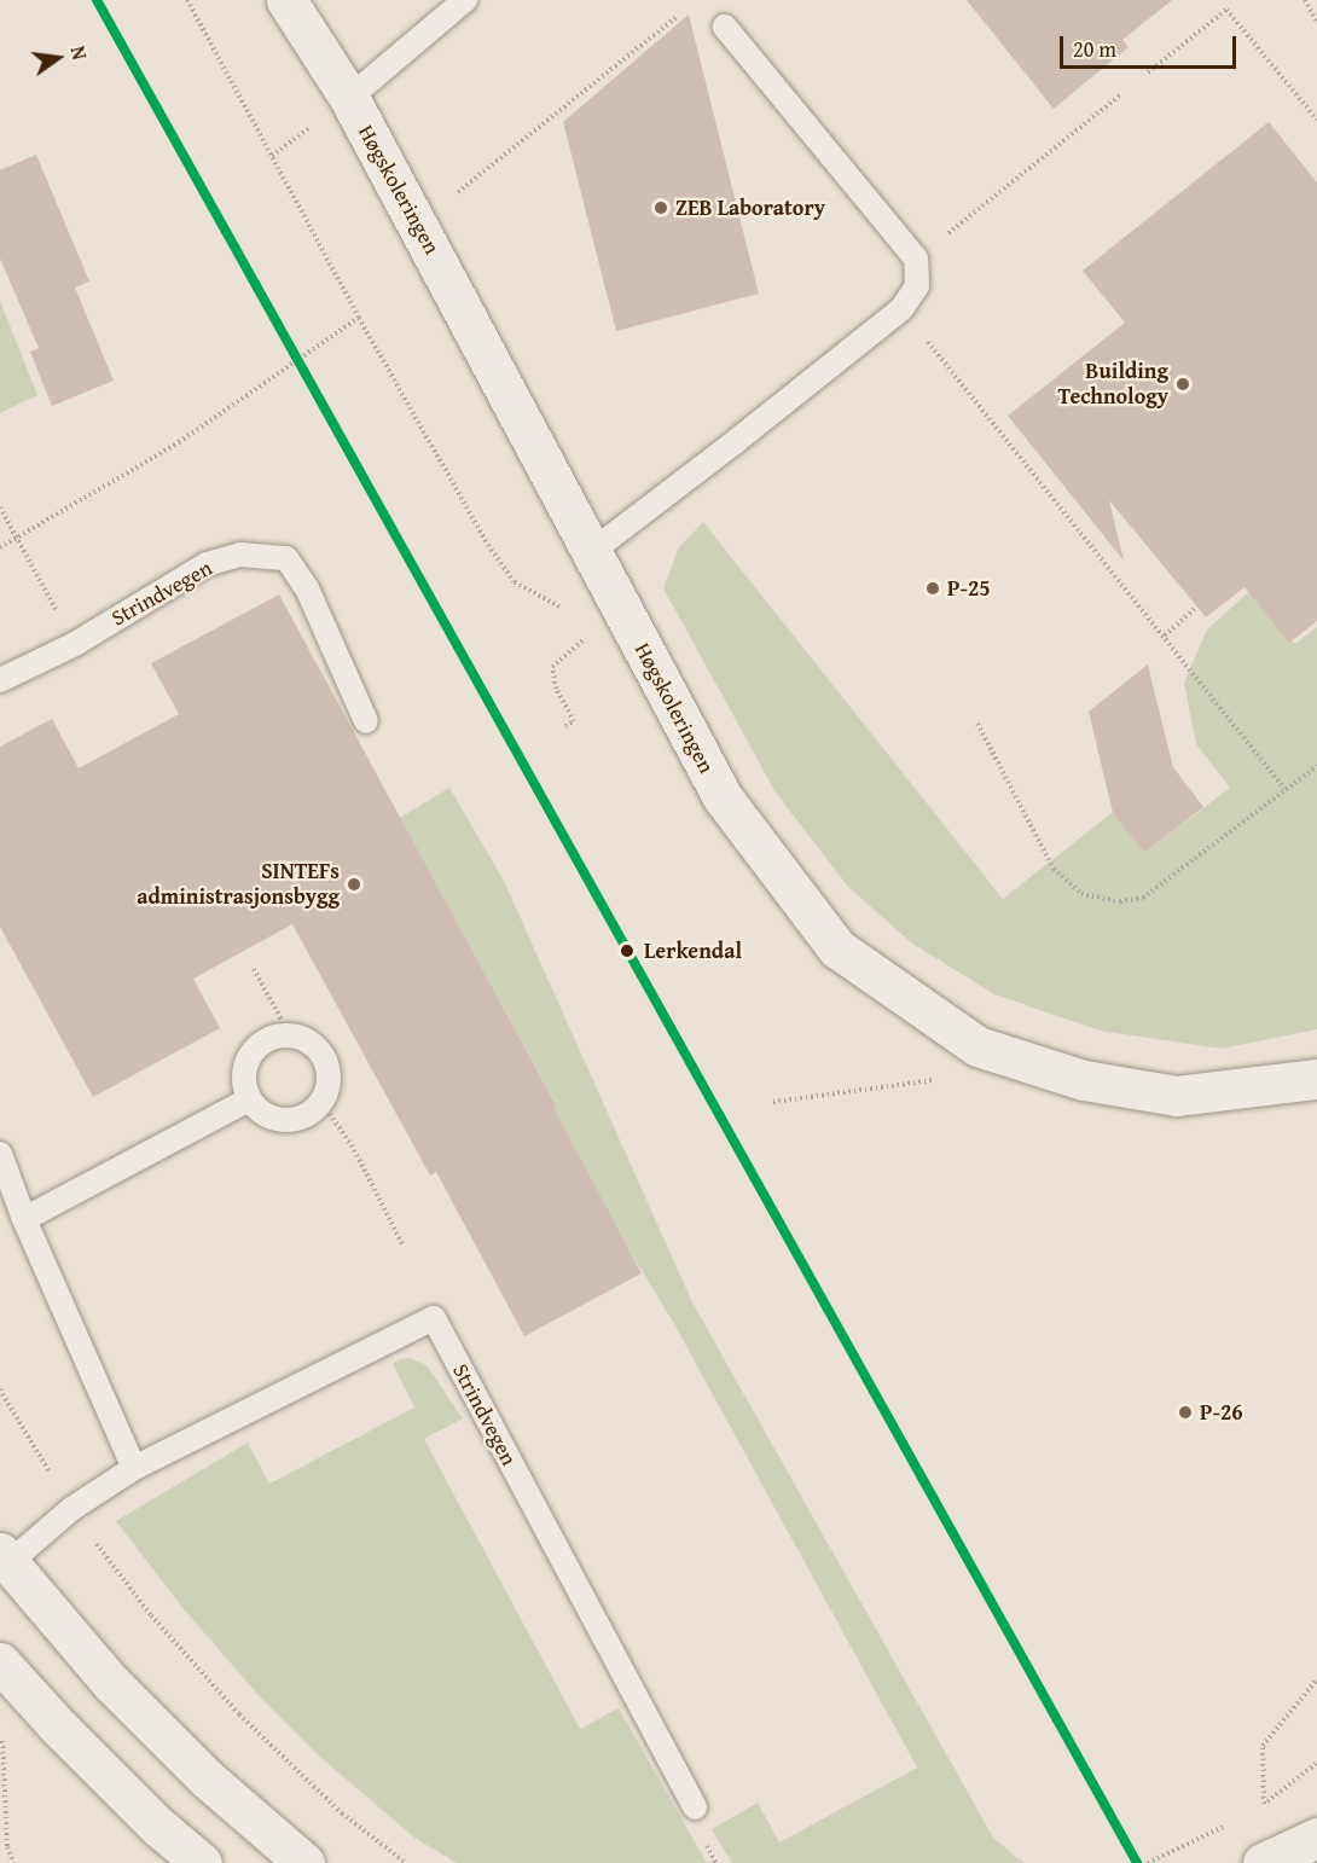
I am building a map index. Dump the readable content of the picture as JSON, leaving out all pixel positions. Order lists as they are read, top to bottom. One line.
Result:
{"streets":{"street":["Høgskoleringen","Strindvegen"]},"places":["ZEB Laboratory","Building Technology","P-25","SINTEFs administrasjonsbygg","Lerkendal","P-26"],"scale_bar":"20 m","north":"right"}
